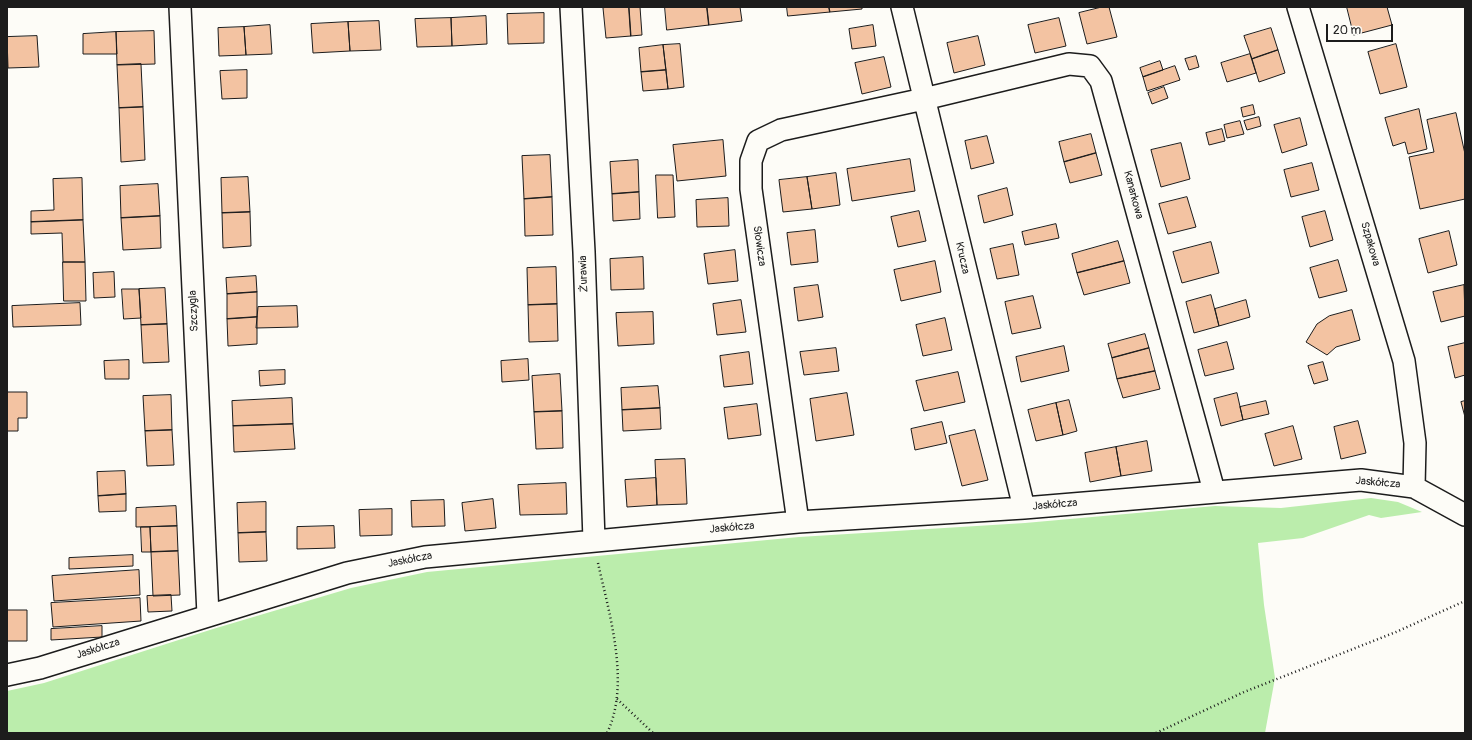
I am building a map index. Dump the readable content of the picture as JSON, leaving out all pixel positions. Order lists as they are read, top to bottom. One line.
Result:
{"streets":{"street":["Kanarkowa","Szpakowa","Słowicza","Krucza","Żurawia","Szczygla","Jaskółcza"]},"crossings":[["Kanarkowa","Słowicza"],["Kanarkowa","Krucza"],["Kanarkowa","Jaskółcza"],["Szpakowa","Jaskółcza"],["Słowicza","Krucza"],["Słowicza","Jaskółcza"],["Krucza","Jaskółcza"],["Żurawia","Jaskółcza"],["Szczygla","Jaskółcza"]],"scale_bar":"20 m"}
